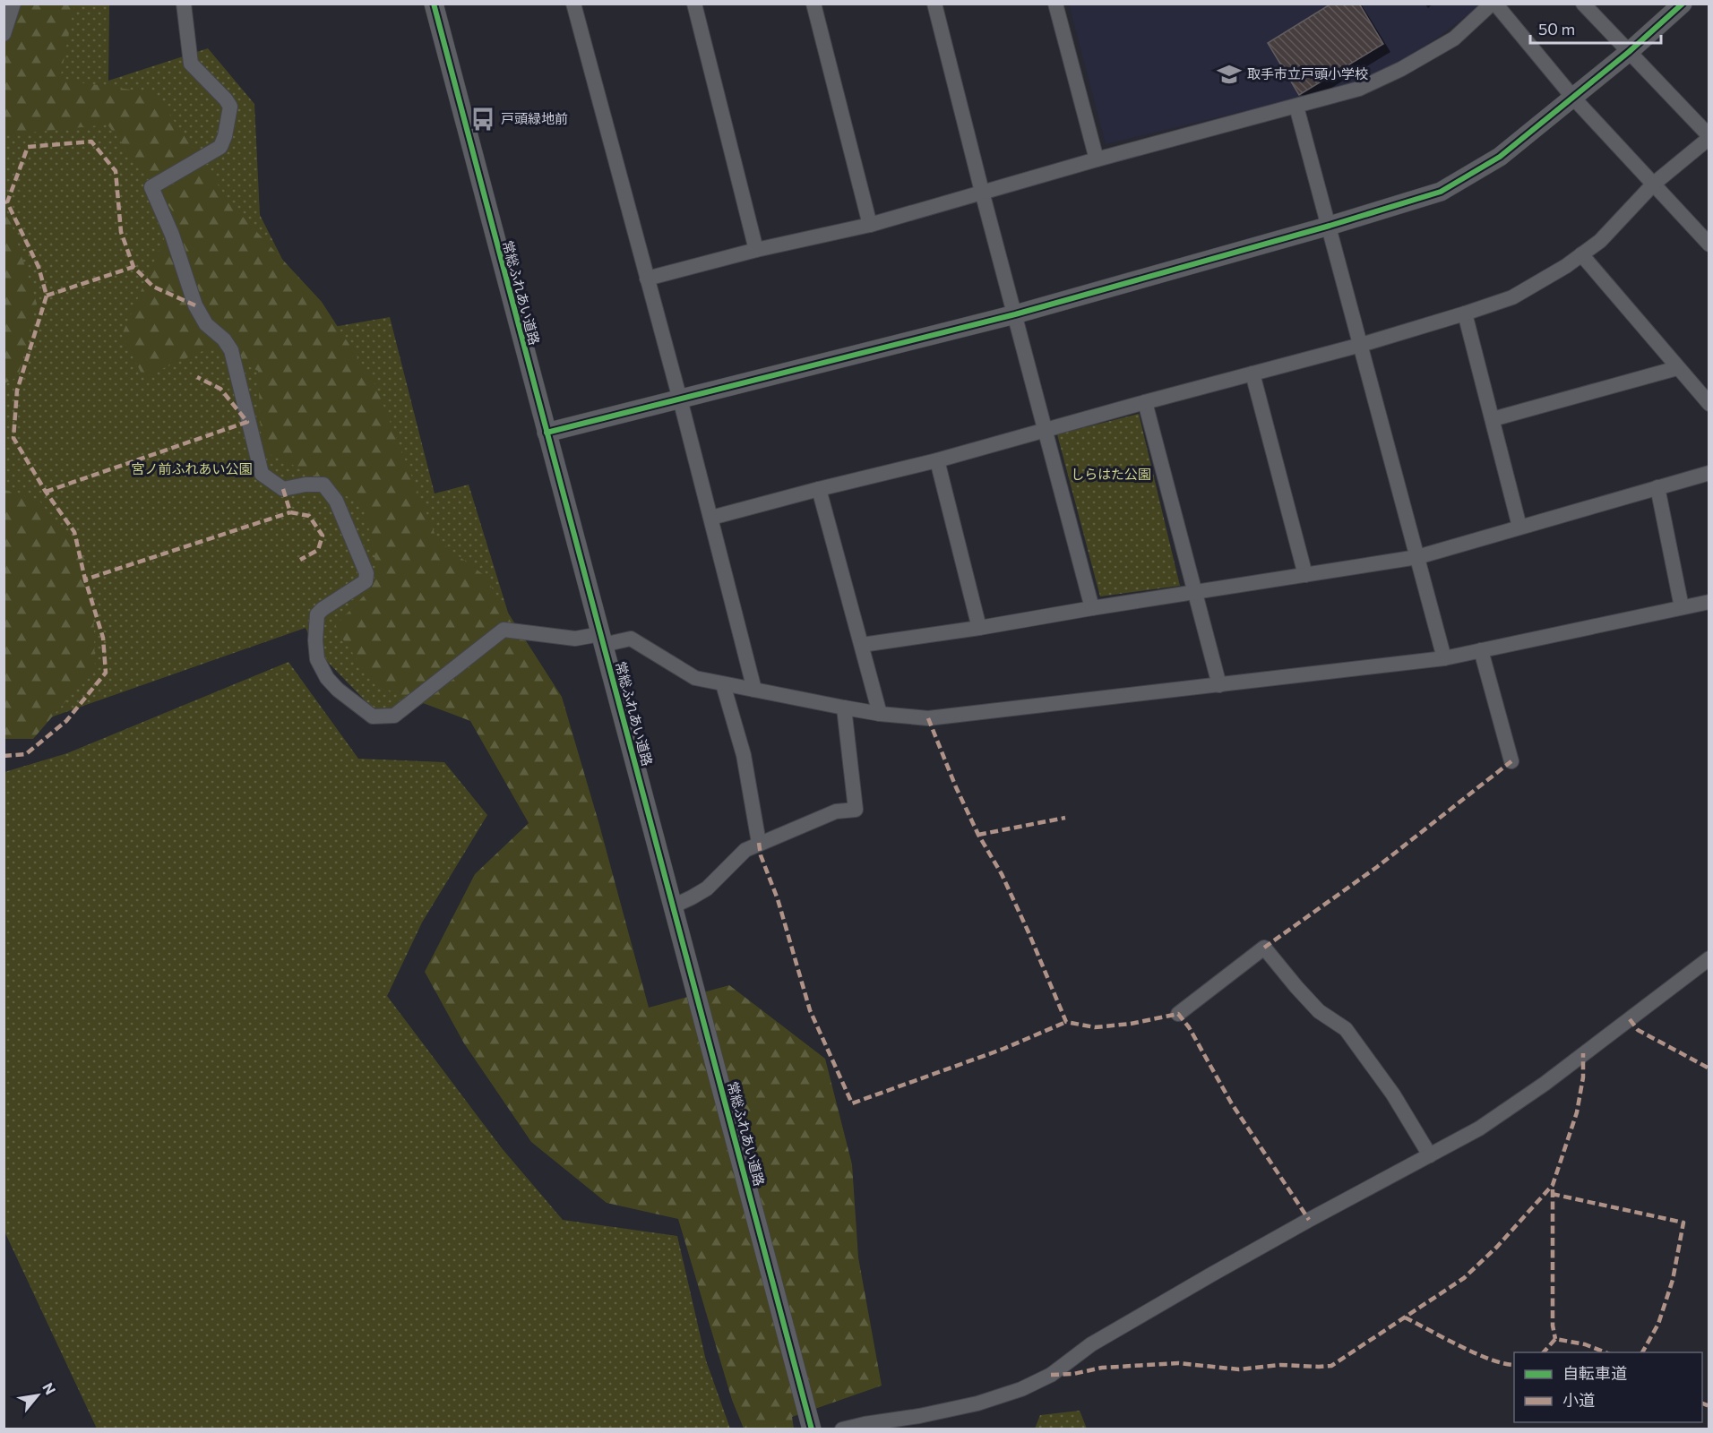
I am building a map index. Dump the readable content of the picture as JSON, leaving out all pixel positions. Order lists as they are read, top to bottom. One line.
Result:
{"streets":{"street":["常総ふれあい道路"]},"parks":["宮ノ前ふれあい公園","しらはた公園"],"places":{"school or university":["取手市立戸頭小学校"],"bus stop":["戸頭緑地前"]},"legend":["自転車道","小道"],"scale_bar":"50 m","north":"top right"}
